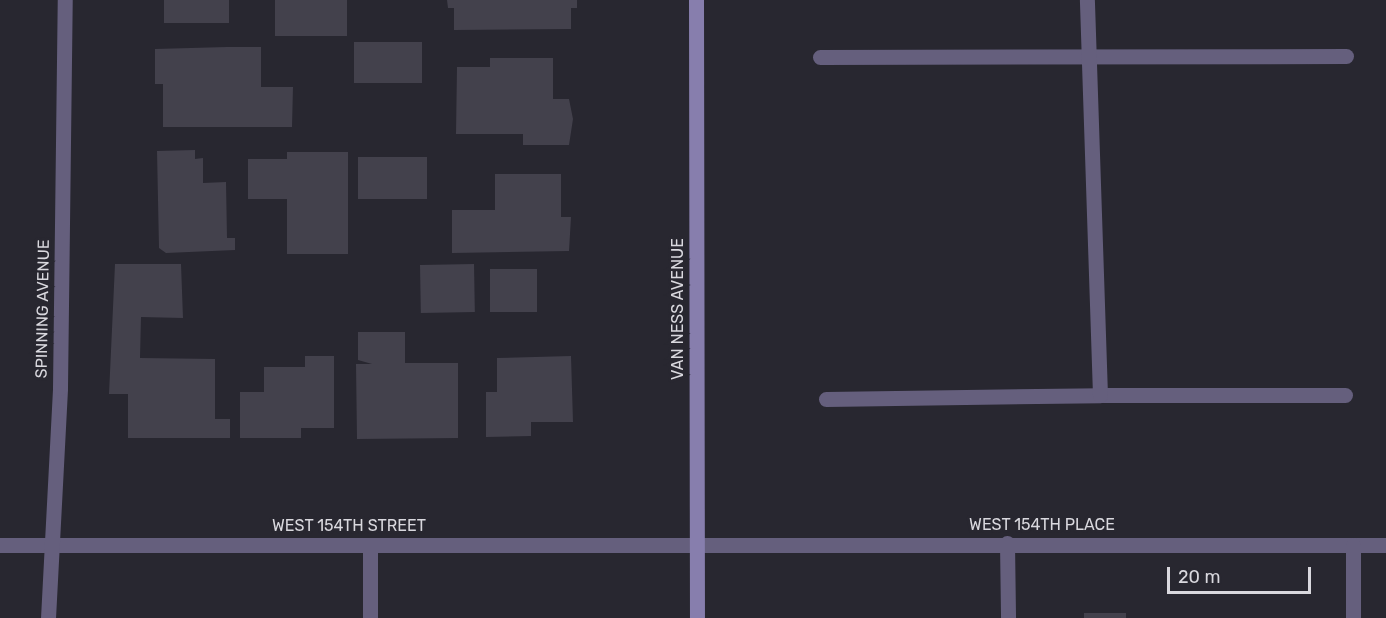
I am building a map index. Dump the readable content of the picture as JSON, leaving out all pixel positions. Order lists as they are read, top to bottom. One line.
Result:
{"streets":{"main road":["VAN NESS AVENUE"],"street":["SPINNING AVENUE","WEST 154TH PLACE","WEST 154TH STREET"]},"crossings":[["SPINNING AVENUE","WEST 154TH STREET"],["VAN NESS AVENUE","WEST 154TH PLACE"],["VAN NESS AVENUE","WEST 154TH STREET"],["WEST 154TH PLACE","WEST 154TH STREET"]],"scale_bar":"20 m"}
